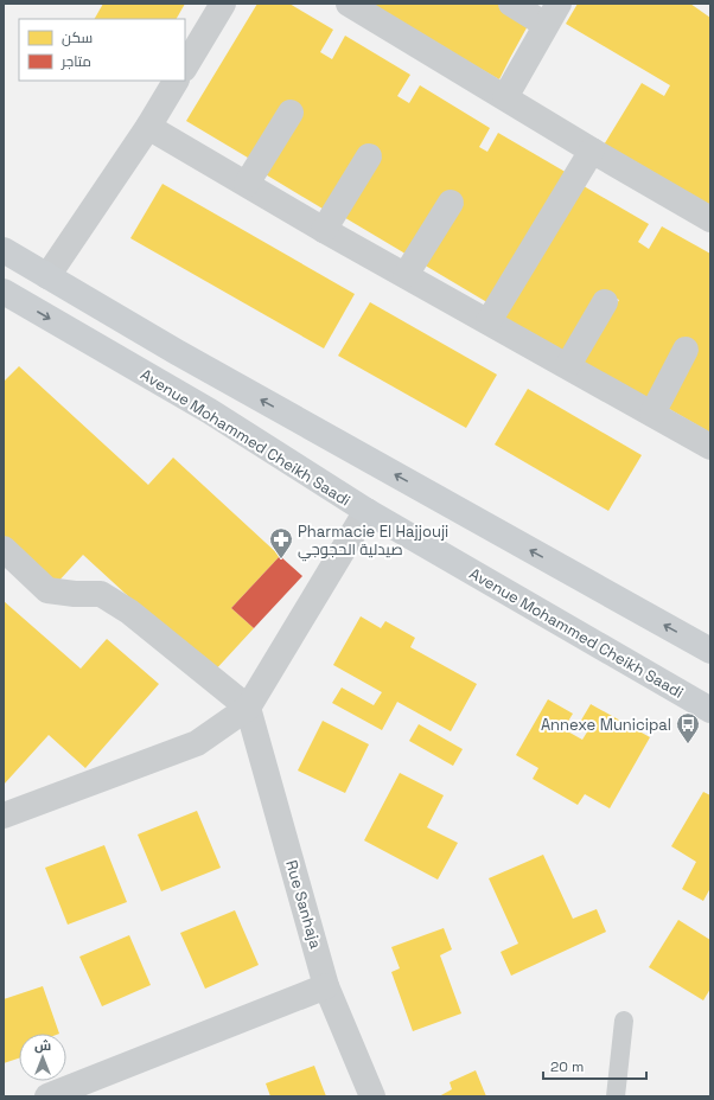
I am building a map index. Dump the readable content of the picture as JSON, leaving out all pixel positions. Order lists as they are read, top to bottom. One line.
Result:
{"streets":{"main road":["Avenue Mohammed Cheikh Saadi"],"street":["Rue Sanhaja"]},"places":{"pharmacy":["Pharmacie El Hajjouji صيدلية الحجوجي"],"bus stop":["Annexe Municipal"]},"legend":["سكن","متاجر"],"scale_bar":"20 m","north":"top"}
